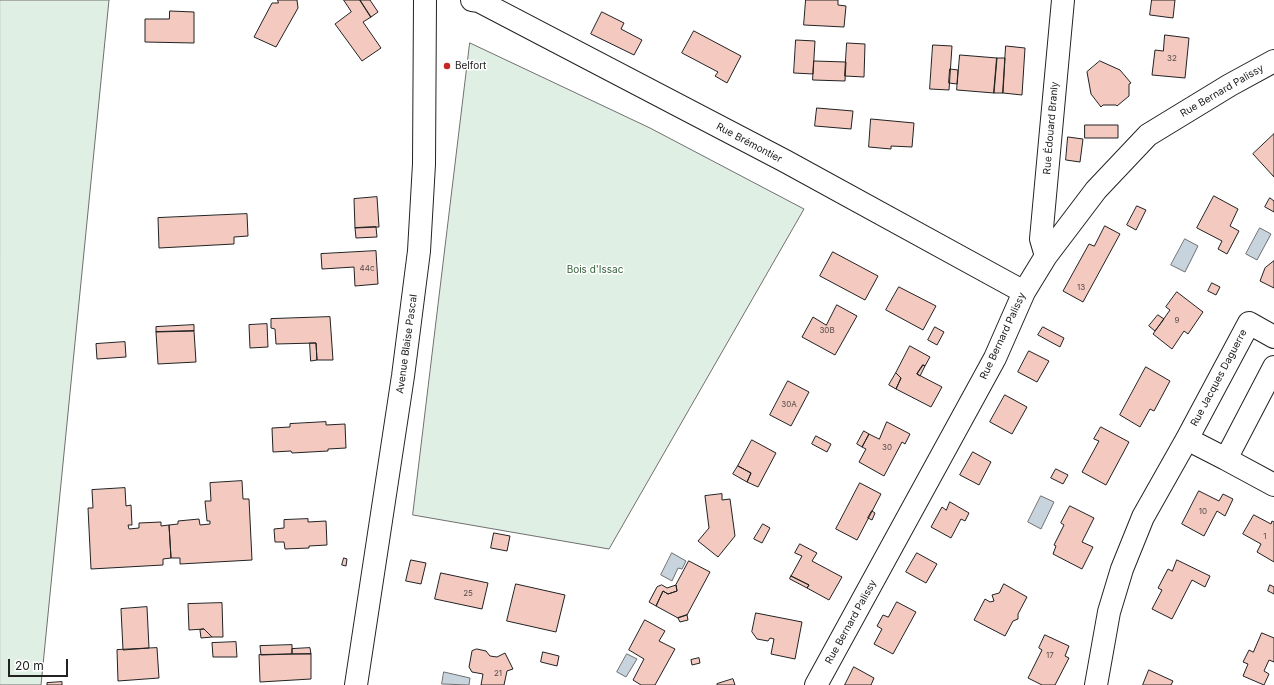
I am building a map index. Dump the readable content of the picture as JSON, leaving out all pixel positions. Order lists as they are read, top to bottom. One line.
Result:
{"streets":{"street":["Rue Bernard Palissy","Rue Édouard Branly","Rue Brémontier","Avenue Blaise Pascal","Rue Jacques Daguerre"]},"crossings":[["Rue Bernard Palissy","Rue Édouard Branly"],["Rue Bernard Palissy","Rue Brémontier"]],"parks":["Bois d'Issac"],"places":["Belfort"],"house_numbers":["32","44c","13","9","30B","30A","30","10","1","25","17","21"],"scale_bar":"20 m"}
